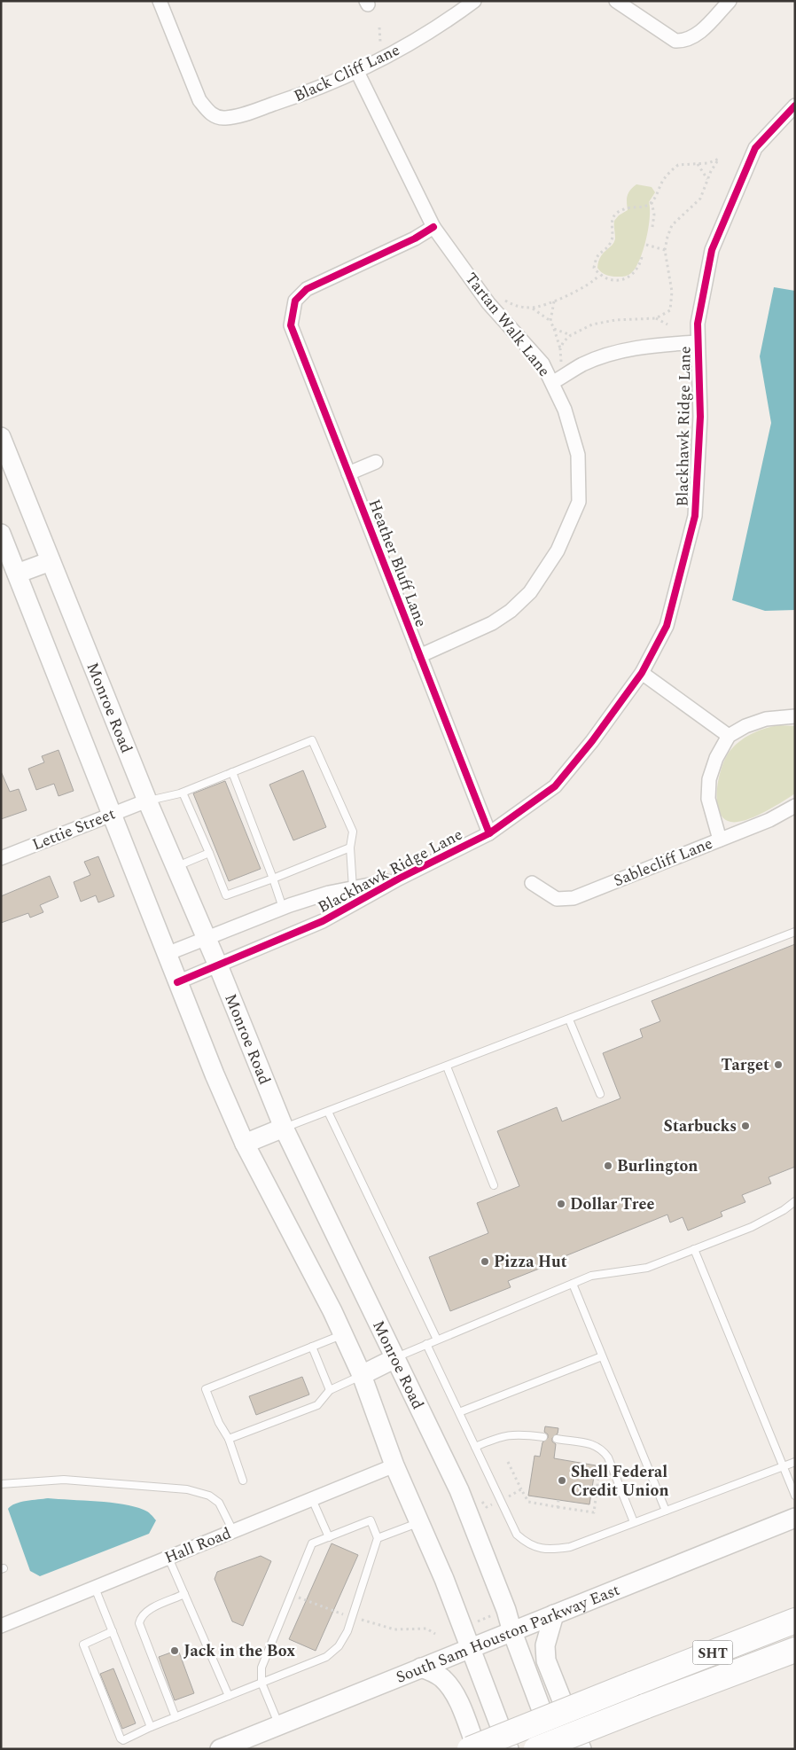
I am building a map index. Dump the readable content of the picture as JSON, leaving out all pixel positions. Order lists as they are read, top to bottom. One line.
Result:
{"streets":{"highway":["SHT"],"main road":["Monroe Road","South Sam Houston Parkway East"],"street":["Black Cliff Lane","Tartan Walk Lane","Blackhawk Ridge Lane","Heather Bluff Lane","Lettie Street","Sablecliff Lane","Hall Road"]},"crossings":[["Black Cliff Lane","Tartan Walk Lane"],["Tartan Walk Lane","Heather Bluff Lane"],["Blackhawk Ridge Lane","Heather Bluff Lane"],["Blackhawk Ridge Lane","Monroe Road"],["Monroe Road","Lettie Street"],["Monroe Road","South Sam Houston Parkway East"]],"places":["Target","Starbucks","Burlington","Dollar Tree","Pizza Hut","Shell Federal Credit Union","Jack in the Box"]}
